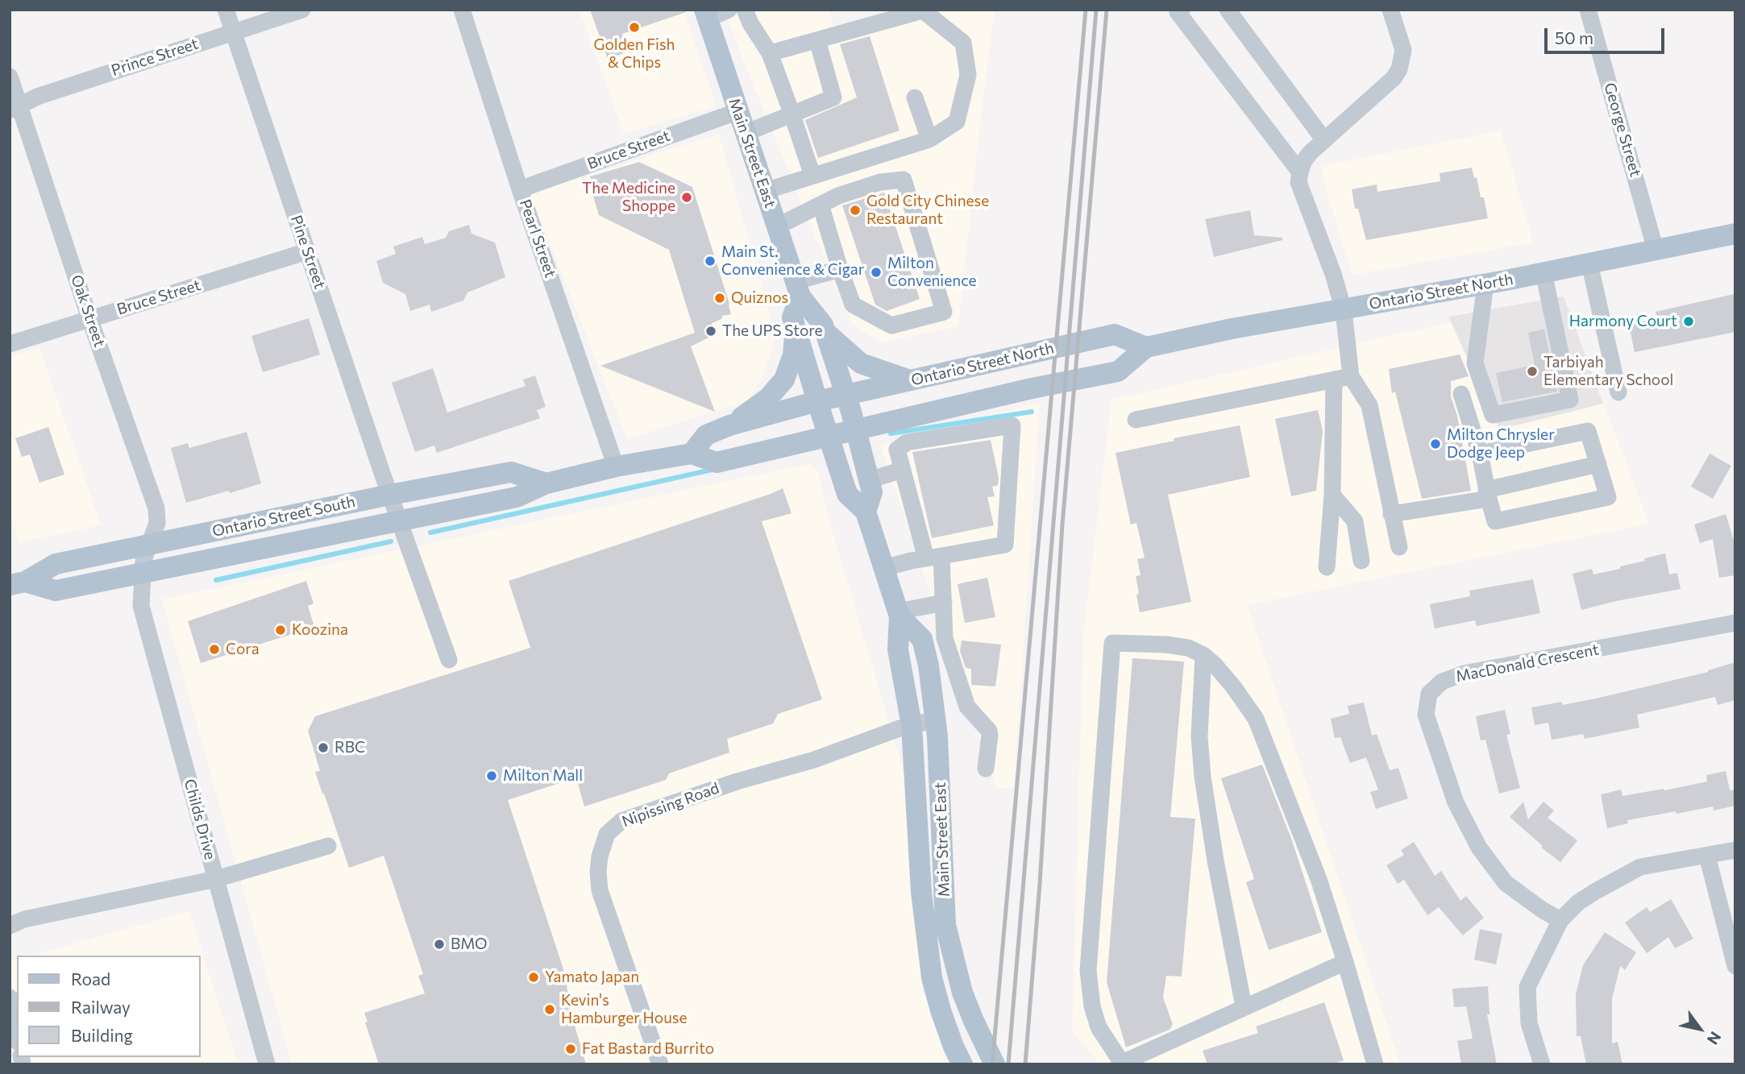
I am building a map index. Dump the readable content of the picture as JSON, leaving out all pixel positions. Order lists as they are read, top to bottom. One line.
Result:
{"streets":{"main road":["Main Street East","Ontario Street North","Ontario Street South"],"street":["Prince Street","George Street","Bruce Street","Pearl Street","Pine Street","Oak Street","MacDonald Crescent","Nipissing Road","Childs Drive"]},"crossings":[["Prince Street","Pine Street"],["Prince Street","Oak Street"],["George Street","Ontario Street North"],["Bruce Street","Main Street East"],["Bruce Street","Pearl Street"],["Bruce Street","Pine Street"],["Bruce Street","Oak Street"],["Main Street East","Ontario Street North"],["Main Street East","Ontario Street South"],["Main Street East","Nipissing Road"],["Pearl Street","Ontario Street South"],["Pine Street","Ontario Street South"],["Ontario Street North","Ontario Street South"],["Oak Street","Ontario Street South"],["Oak Street","Childs Drive"],["Ontario Street South","Childs Drive"]],"places":["Golden Fish & Chips","The Medicine Shoppe","Gold City Chinese Restaurant","Main St. Convenience & Cigar","Milton Convenience","Quiznos","Harmony Court","The UPS Store","Tarbiyah Elementary School","Milton Chrysler Dodge Jeep","Koozina","Cora","RBC","Milton Mall","BMO","Yamato Japan","Kevin's Hamburger House","Fat Bastard Burrito"],"legend":["Road","Railway","Building"],"scale_bar":"50 m","north":"bottom right"}
